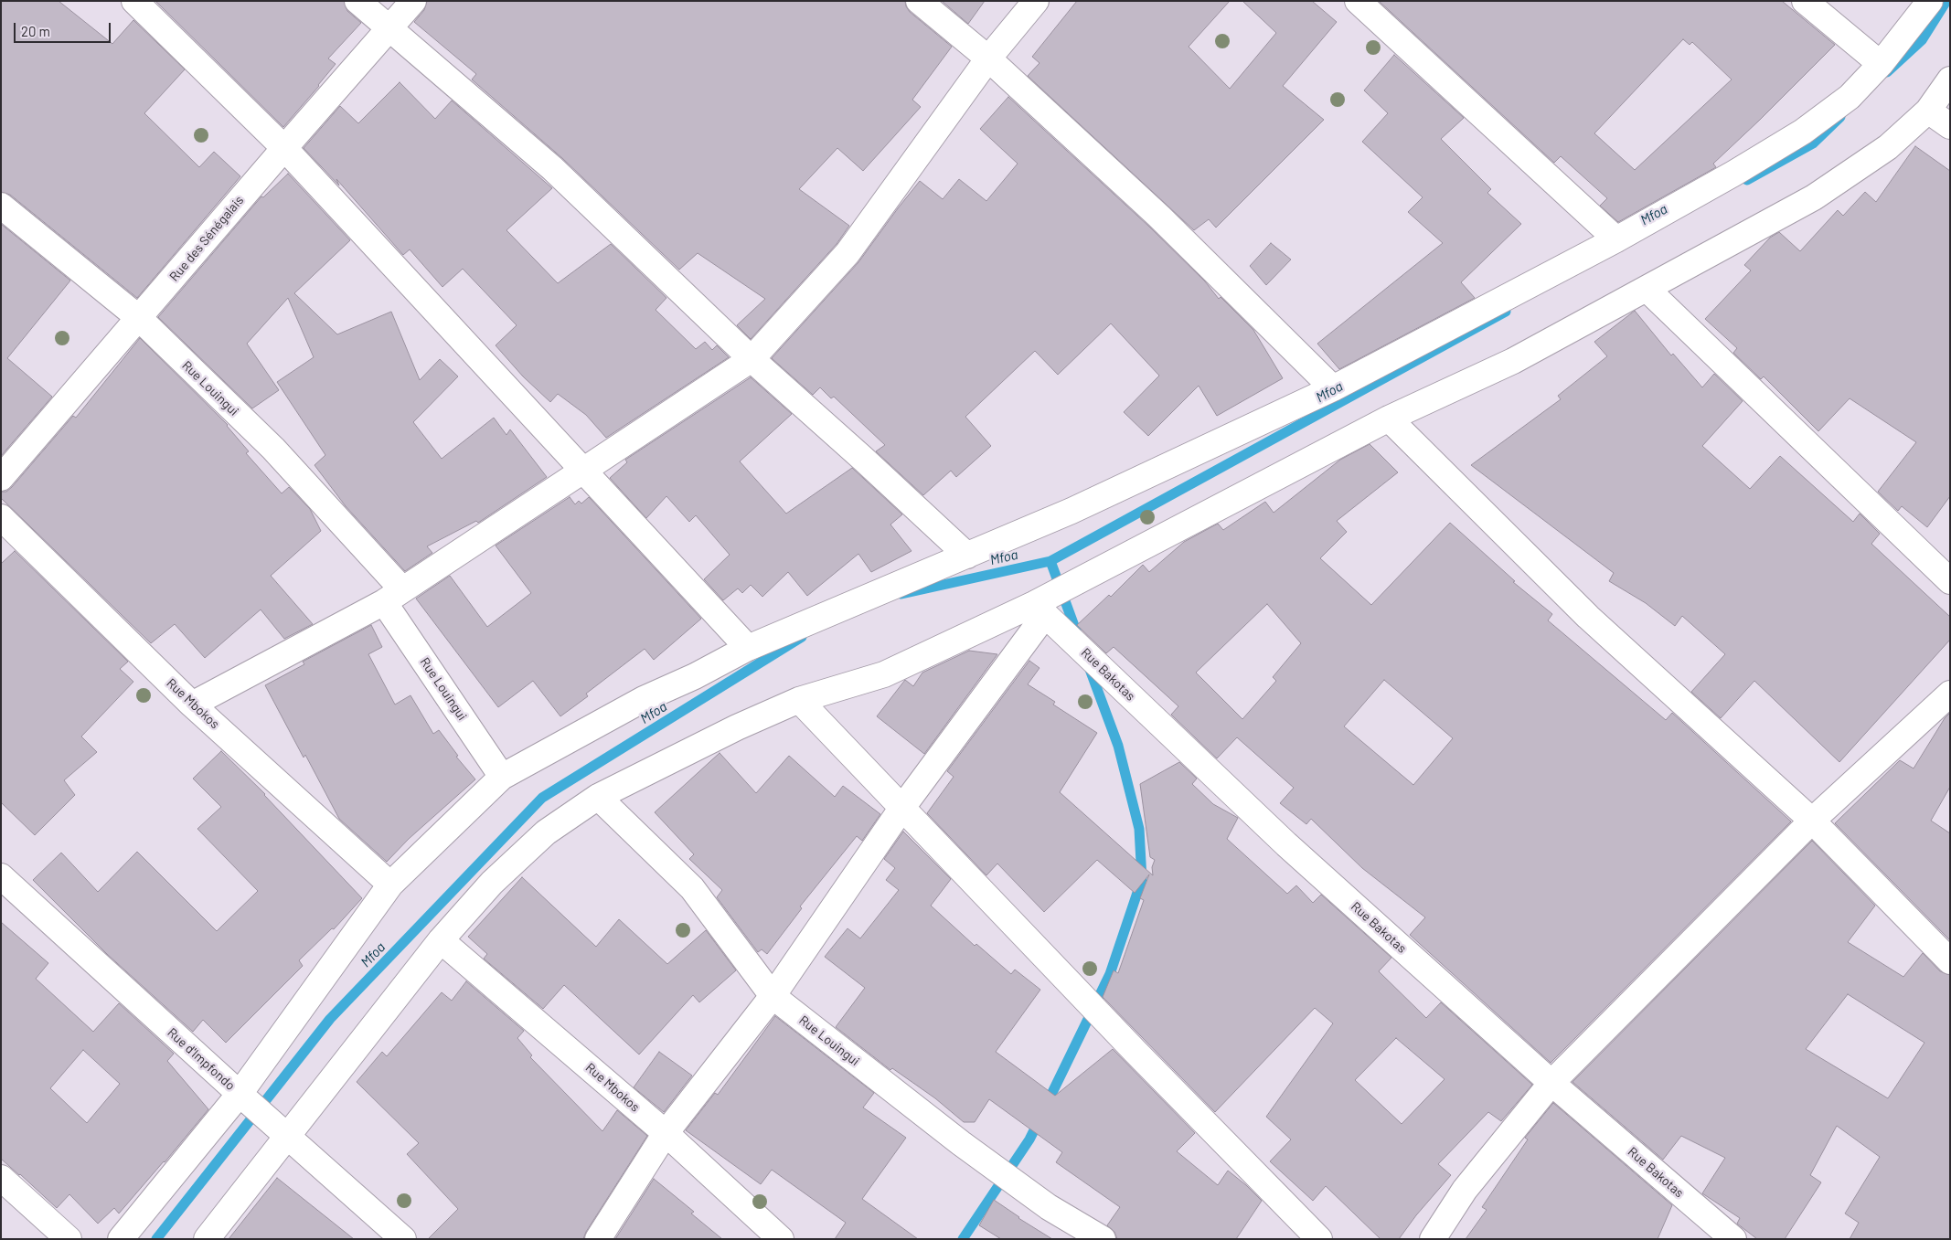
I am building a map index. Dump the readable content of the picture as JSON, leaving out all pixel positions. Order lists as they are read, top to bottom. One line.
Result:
{"streets":{"street":["Rue des Sénégalais","Rue Louingui","Rue Bakotas","Rue Mbokos","Rue d'Impfondo"]},"crossings":[["Rue des Sénégalais","Rue Louingui"]],"water":["Mfoa"],"scale_bar":"20 m"}
